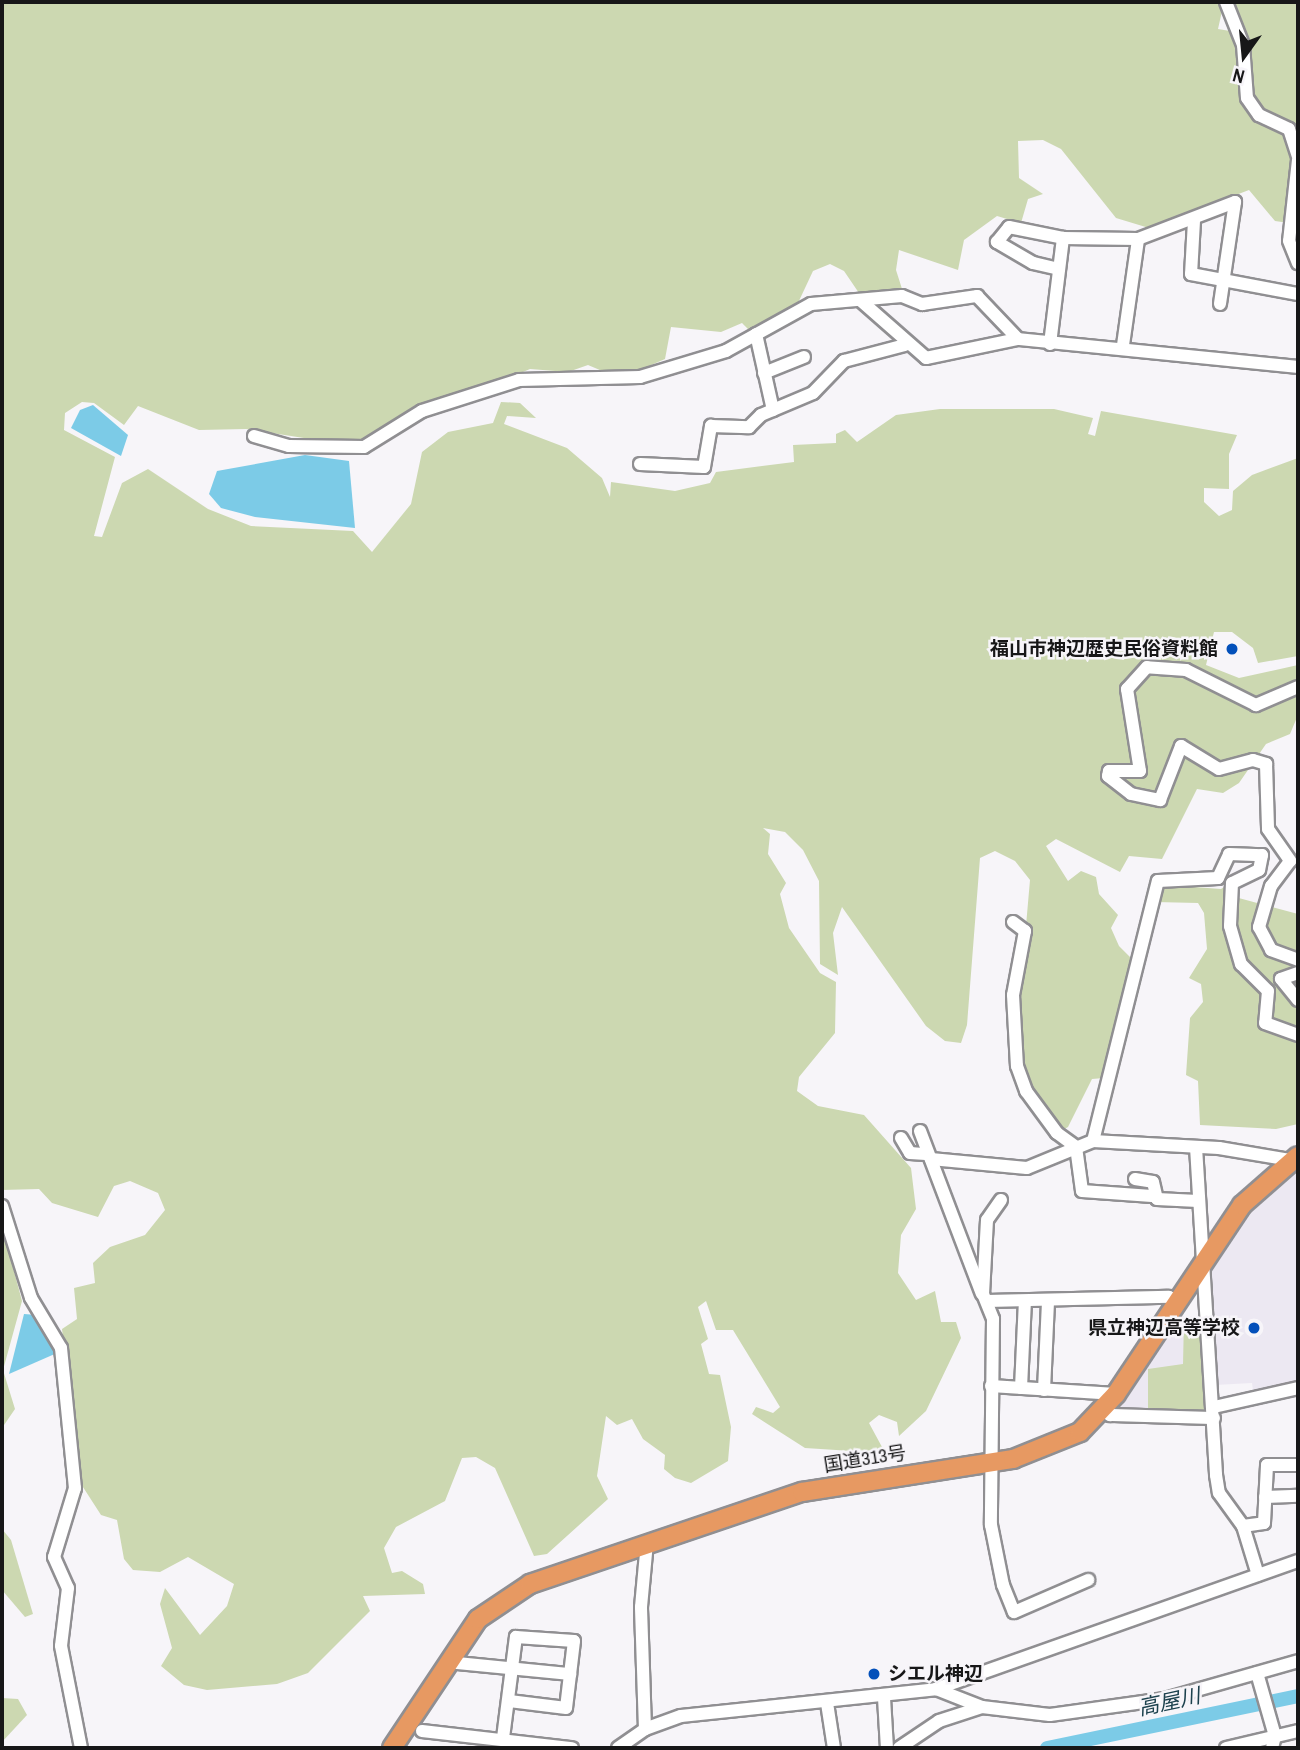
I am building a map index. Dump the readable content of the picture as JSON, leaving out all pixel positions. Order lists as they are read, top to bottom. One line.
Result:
{"streets":{"highway":["国道313号"]},"water":["高屋川"],"places":["福山市神辺歴史民俗資料館","県立神辺高等学校","シエル神辺"],"north":"bottom"}
